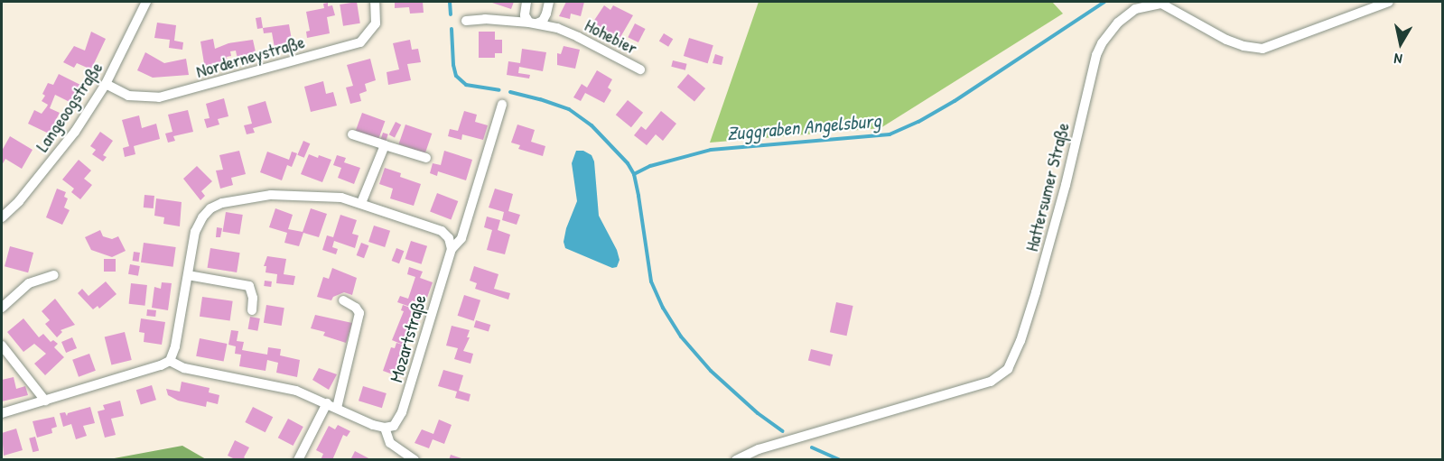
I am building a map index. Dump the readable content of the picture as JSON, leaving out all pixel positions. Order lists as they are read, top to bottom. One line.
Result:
{"streets":{"street":["Hohebier","Norderneystraße","Langeoogstraße","Hattersumer Straße","Mozartstraße"]},"crossings":[["Norderneystraße","Langeoogstraße"]],"water":["Zuggraben Angelsburg"],"north":"bottom"}
